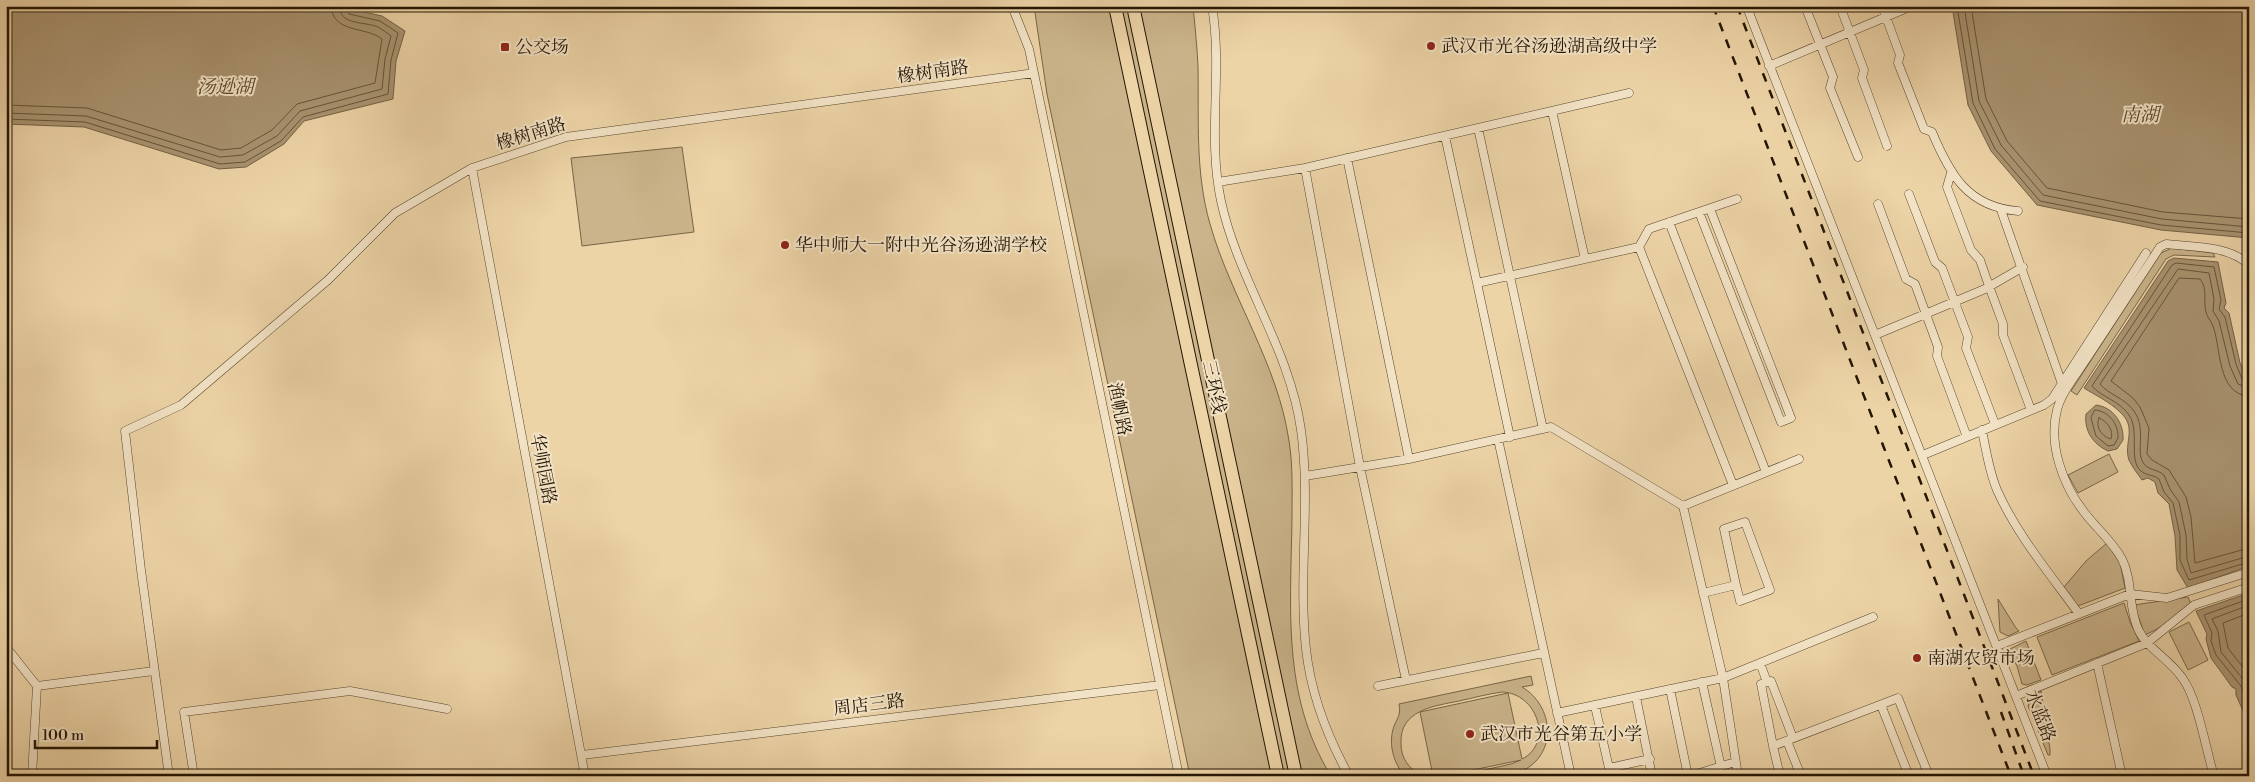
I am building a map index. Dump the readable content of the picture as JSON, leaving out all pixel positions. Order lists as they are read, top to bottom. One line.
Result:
{"streets":{"highway":["三环线"],"street":["橡树南路","渔帆路","华师园路","周店三路","水蓝路"]},"crossings":[["橡树南路","渔帆路"],["橡树南路","华师园路"],["渔帆路","周店三路"],["华师园路","周店三路"]],"water":["汤逊湖","南湖"],"places":{"other":["武汉市光谷汤逊湖高级中学","华中师大一附中光谷汤逊湖学校","南湖农贸市场","武汉市光谷第五小学"],"transit":["公交场"]},"scale_bar":"100 m"}
